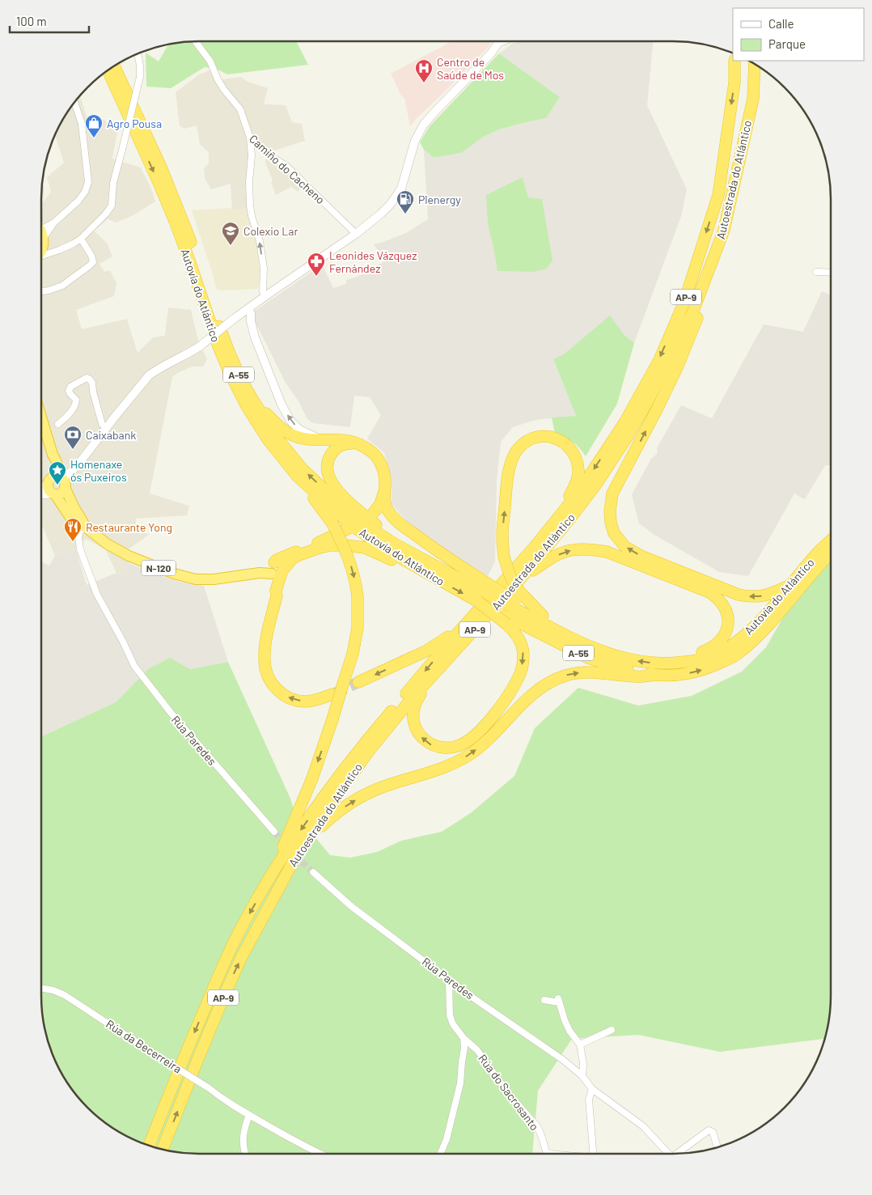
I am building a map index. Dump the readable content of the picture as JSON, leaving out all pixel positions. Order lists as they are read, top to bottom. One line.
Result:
{"streets":{"highway":["Autoestrada do Atlántico","Autovía do Atlántico","AP-9","A-55","N-120"],"street":["Camiño do Cacheno","Rúa Paredes","Rúa da Becerreira","Rúa do Sacrosanto"]},"crossings":[["N-120","Rúa Paredes"]],"places":{"hospital":["Centro de Saúde de Mos"],"shop":["Agro Pousa"],"fuel station":["Plenergy"],"school or university":["Colexio Lar"],"pharmacy":["Leonides Vázquez Fernández"],"bank":["Caixabank"],"place":["Homenaxe ós Puxeiros"],"restaurant":["Restaurante Yong"]},"legend":["Calle","Parque"],"scale_bar":"100 m"}
